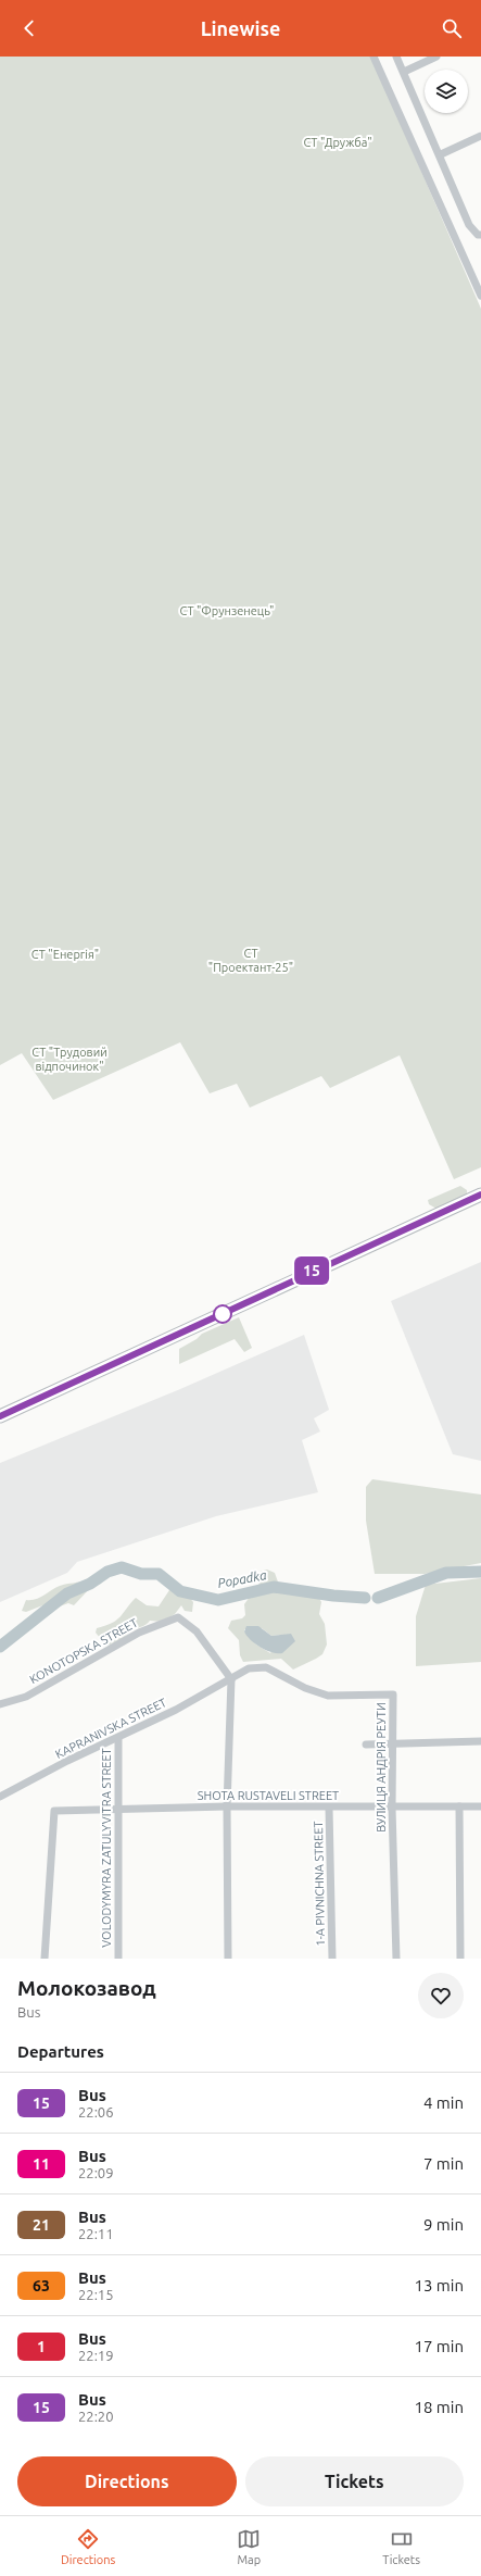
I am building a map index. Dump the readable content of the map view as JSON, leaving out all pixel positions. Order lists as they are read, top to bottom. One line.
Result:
{"streets":{"street":["KONOTOPSKA STREET","KAPRANIVSKA STREET","ВУЛИЦЯ АНДРІЯ РЕУТИ","SHOTA RUSTAVELI STREET","VOLODYMYRA ZATULYVITRA STREET","1-A PIVNICHNA STREET"]},"crossings":[["KONOTOPSKA STREET","KAPRANIVSKA STREET"],["KONOTOPSKA STREET","ВУЛИЦЯ АНДРІЯ РЕУТИ"],["KAPRANIVSKA STREET","ВУЛИЦЯ АНДРІЯ РЕУТИ"],["KAPRANIVSKA STREET","VOLODYMYRA ZATULYVITRA STREET"],["ВУЛИЦЯ АНДРІЯ РЕУТИ","SHOTA RUSTAVELI STREET"],["SHOTA RUSTAVELI STREET","VOLODYMYRA ZATULYVITRA STREET"],["SHOTA RUSTAVELI STREET","1-A PIVNICHNA STREET"]],"water":["Popadka"],"parks":["СТ \"Дружба\"","СТ \"Фрунзенець\"","СТ \"Проектант-25\"","СТ \"Енергія\"","СТ \"Трудовий відпочинок\""],"lines":["bus line 15"],"page":{"header":"Linewise","on_map":"15","heading":[["Молокозавод","Bus"],"Departures"],"list":[{"mark":"15","name":"Bus","note":"22:06","value":"4 min"},{"mark":"11","name":"Bus","note":"22:09","value":"7 min"},{"mark":"21","name":"Bus","note":"22:11","value":"9 min"},{"mark":"63","name":"Bus","note":"22:15","value":"13 min"},{"mark":"1","name":"Bus","note":"22:19","value":"17 min"},{"mark":"15","name":"Bus","note":"22:20","value":"18 min"}],"buttons":["Directions","Tickets"],"tabs":["Directions","Map","Tickets"]}}
